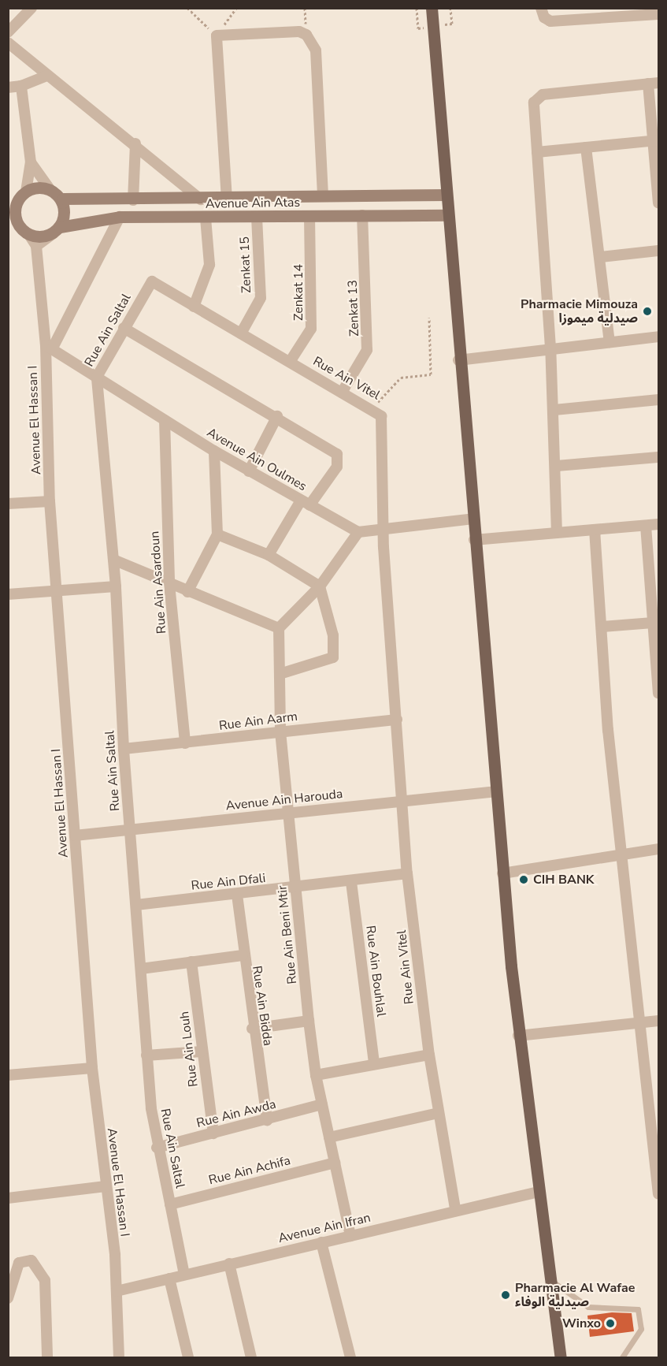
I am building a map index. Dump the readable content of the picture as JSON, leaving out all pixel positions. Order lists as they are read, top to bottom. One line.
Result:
{"streets":{"street":["Avenue Ain Atas","Zenkat 15","Zenkat 14","Zenkat 13","Rue Ain Saltal","Rue Ain Vitel","Avenue El Hassan I","Avenue Ain Oulmes","Rue Ain Asardoun","Rue Ain Aarm","Avenue Ain Harouda","Rue Ain Dfali","Rue Ain Beni Mtir","Rue Ain Bouhlal","Rue Ain Bidda","Rue Ain Louh","Rue Ain Awda","Rue Ain Achifa","Avenue Ain Ifran"]},"crossings":[["Avenue Ain Atas","Zenkat 15"],["Avenue Ain Atas","Zenkat 14"],["Avenue Ain Atas","Zenkat 13"],["Zenkat 15","Rue Ain Vitel"],["Zenkat 14","Rue Ain Vitel"],["Zenkat 13","Rue Ain Vitel"],["Rue Ain Saltal","Rue Ain Vitel"],["Rue Ain Saltal","Avenue Ain Oulmes"],["Rue Ain Saltal","Rue Ain Aarm"],["Rue Ain Saltal","Avenue Ain Harouda"],["Rue Ain Saltal","Rue Ain Dfali"],["Rue Ain Saltal","Rue Ain Awda"],["Rue Ain Saltal","Rue Ain Achifa"],["Rue Ain Saltal","Avenue Ain Ifran"],["Rue Ain Vitel","Rue Ain Aarm"],["Rue Ain Vitel","Avenue Ain Harouda"],["Rue Ain Vitel","Rue Ain Dfali"],["Rue Ain Vitel","Avenue Ain Ifran"],["Avenue El Hassan I","Avenue Ain Oulmes"],["Avenue El Hassan I","Avenue Ain Harouda"],["Avenue El Hassan I","Avenue Ain Ifran"],["Avenue Ain Oulmes","Rue Ain Asardoun"],["Rue Ain Asardoun","Rue Ain Aarm"],["Rue Ain Aarm","Rue Ain Beni Mtir"],["Avenue Ain Harouda","Rue Ain Beni Mtir"],["Rue Ain Dfali","Rue Ain Beni Mtir"],["Rue Ain Dfali","Rue Ain Bouhlal"],["Rue Ain Dfali","Rue Ain Bidda"],["Rue Ain Beni Mtir","Rue Ain Awda"],["Rue Ain Beni Mtir","Rue Ain Achifa"],["Rue Ain Beni Mtir","Avenue Ain Ifran"],["Rue Ain Bidda","Rue Ain Awda"],["Rue Ain Louh","Rue Ain Awda"]],"places":["Pharmacie Mimouza صيدلية ميموزا","CIH BANK","Pharmacie Al Wafae صيدلية الوفاء","Winxo"]}
